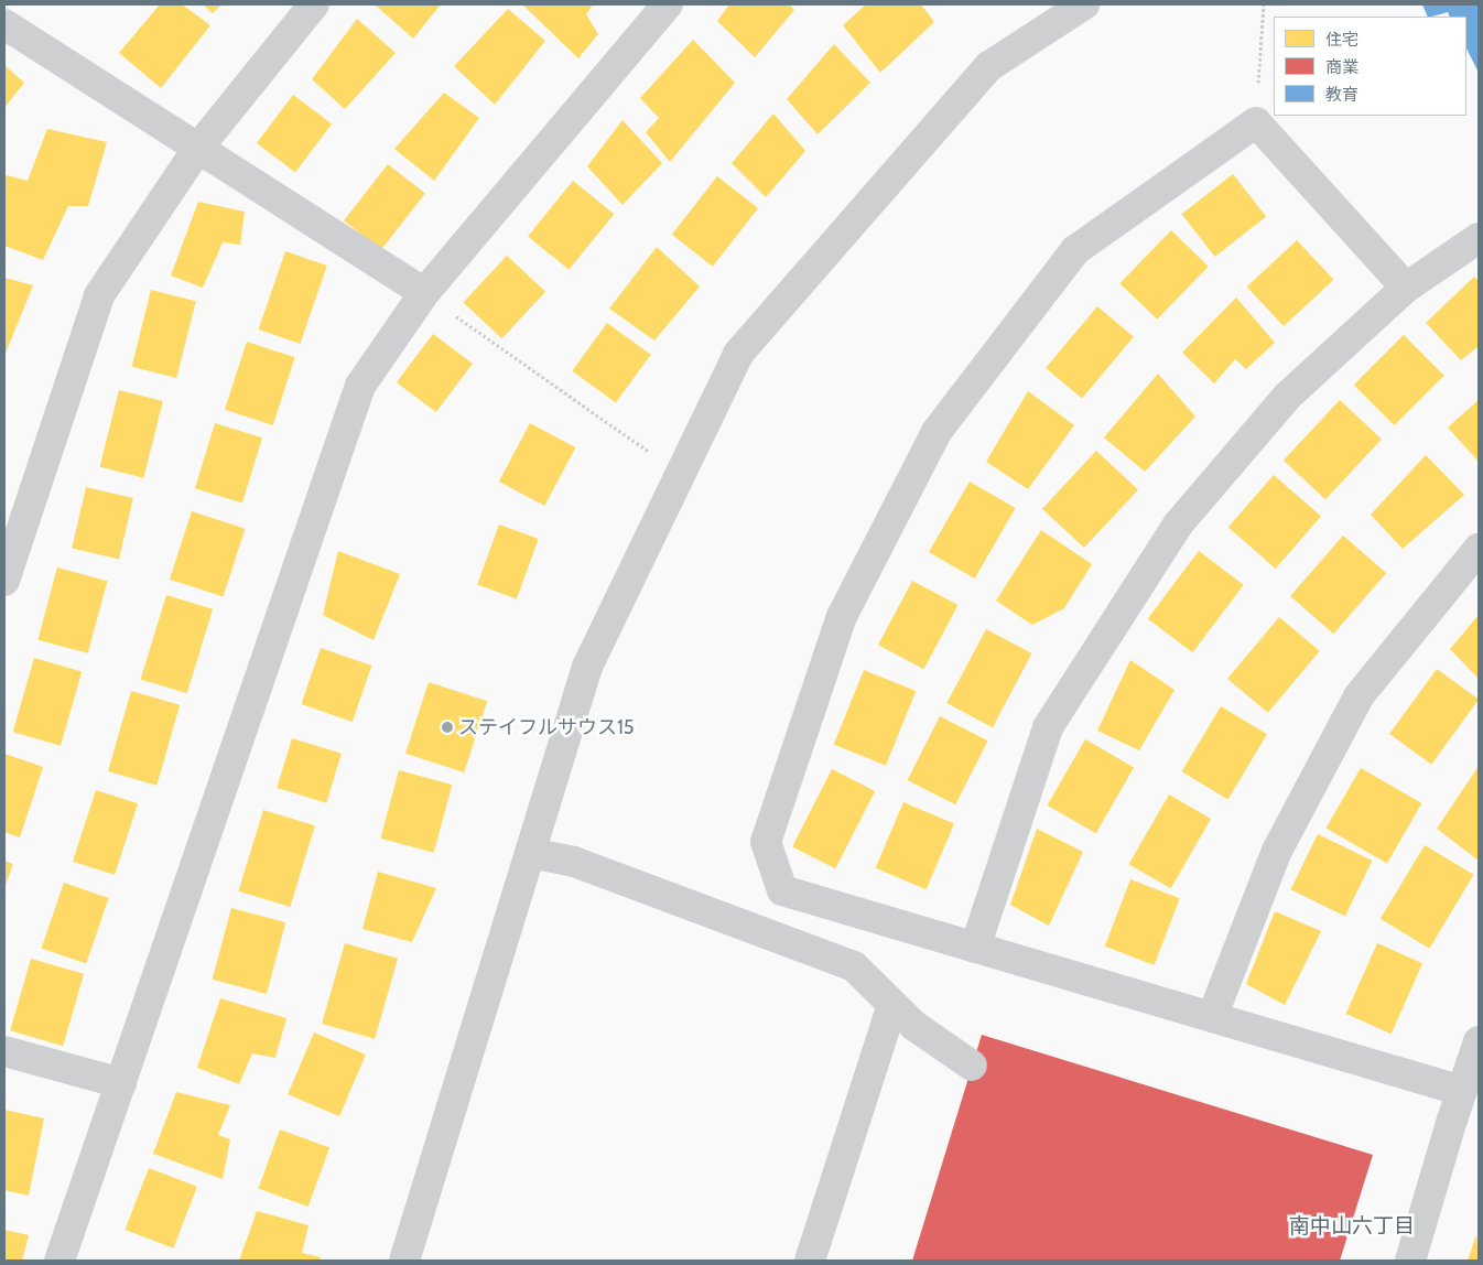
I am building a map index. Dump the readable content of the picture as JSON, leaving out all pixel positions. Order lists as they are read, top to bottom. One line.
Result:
{"districts":["南中山六丁目"],"places":["ステイフルサウス15"],"legend":["住宅","商業","教育"]}
